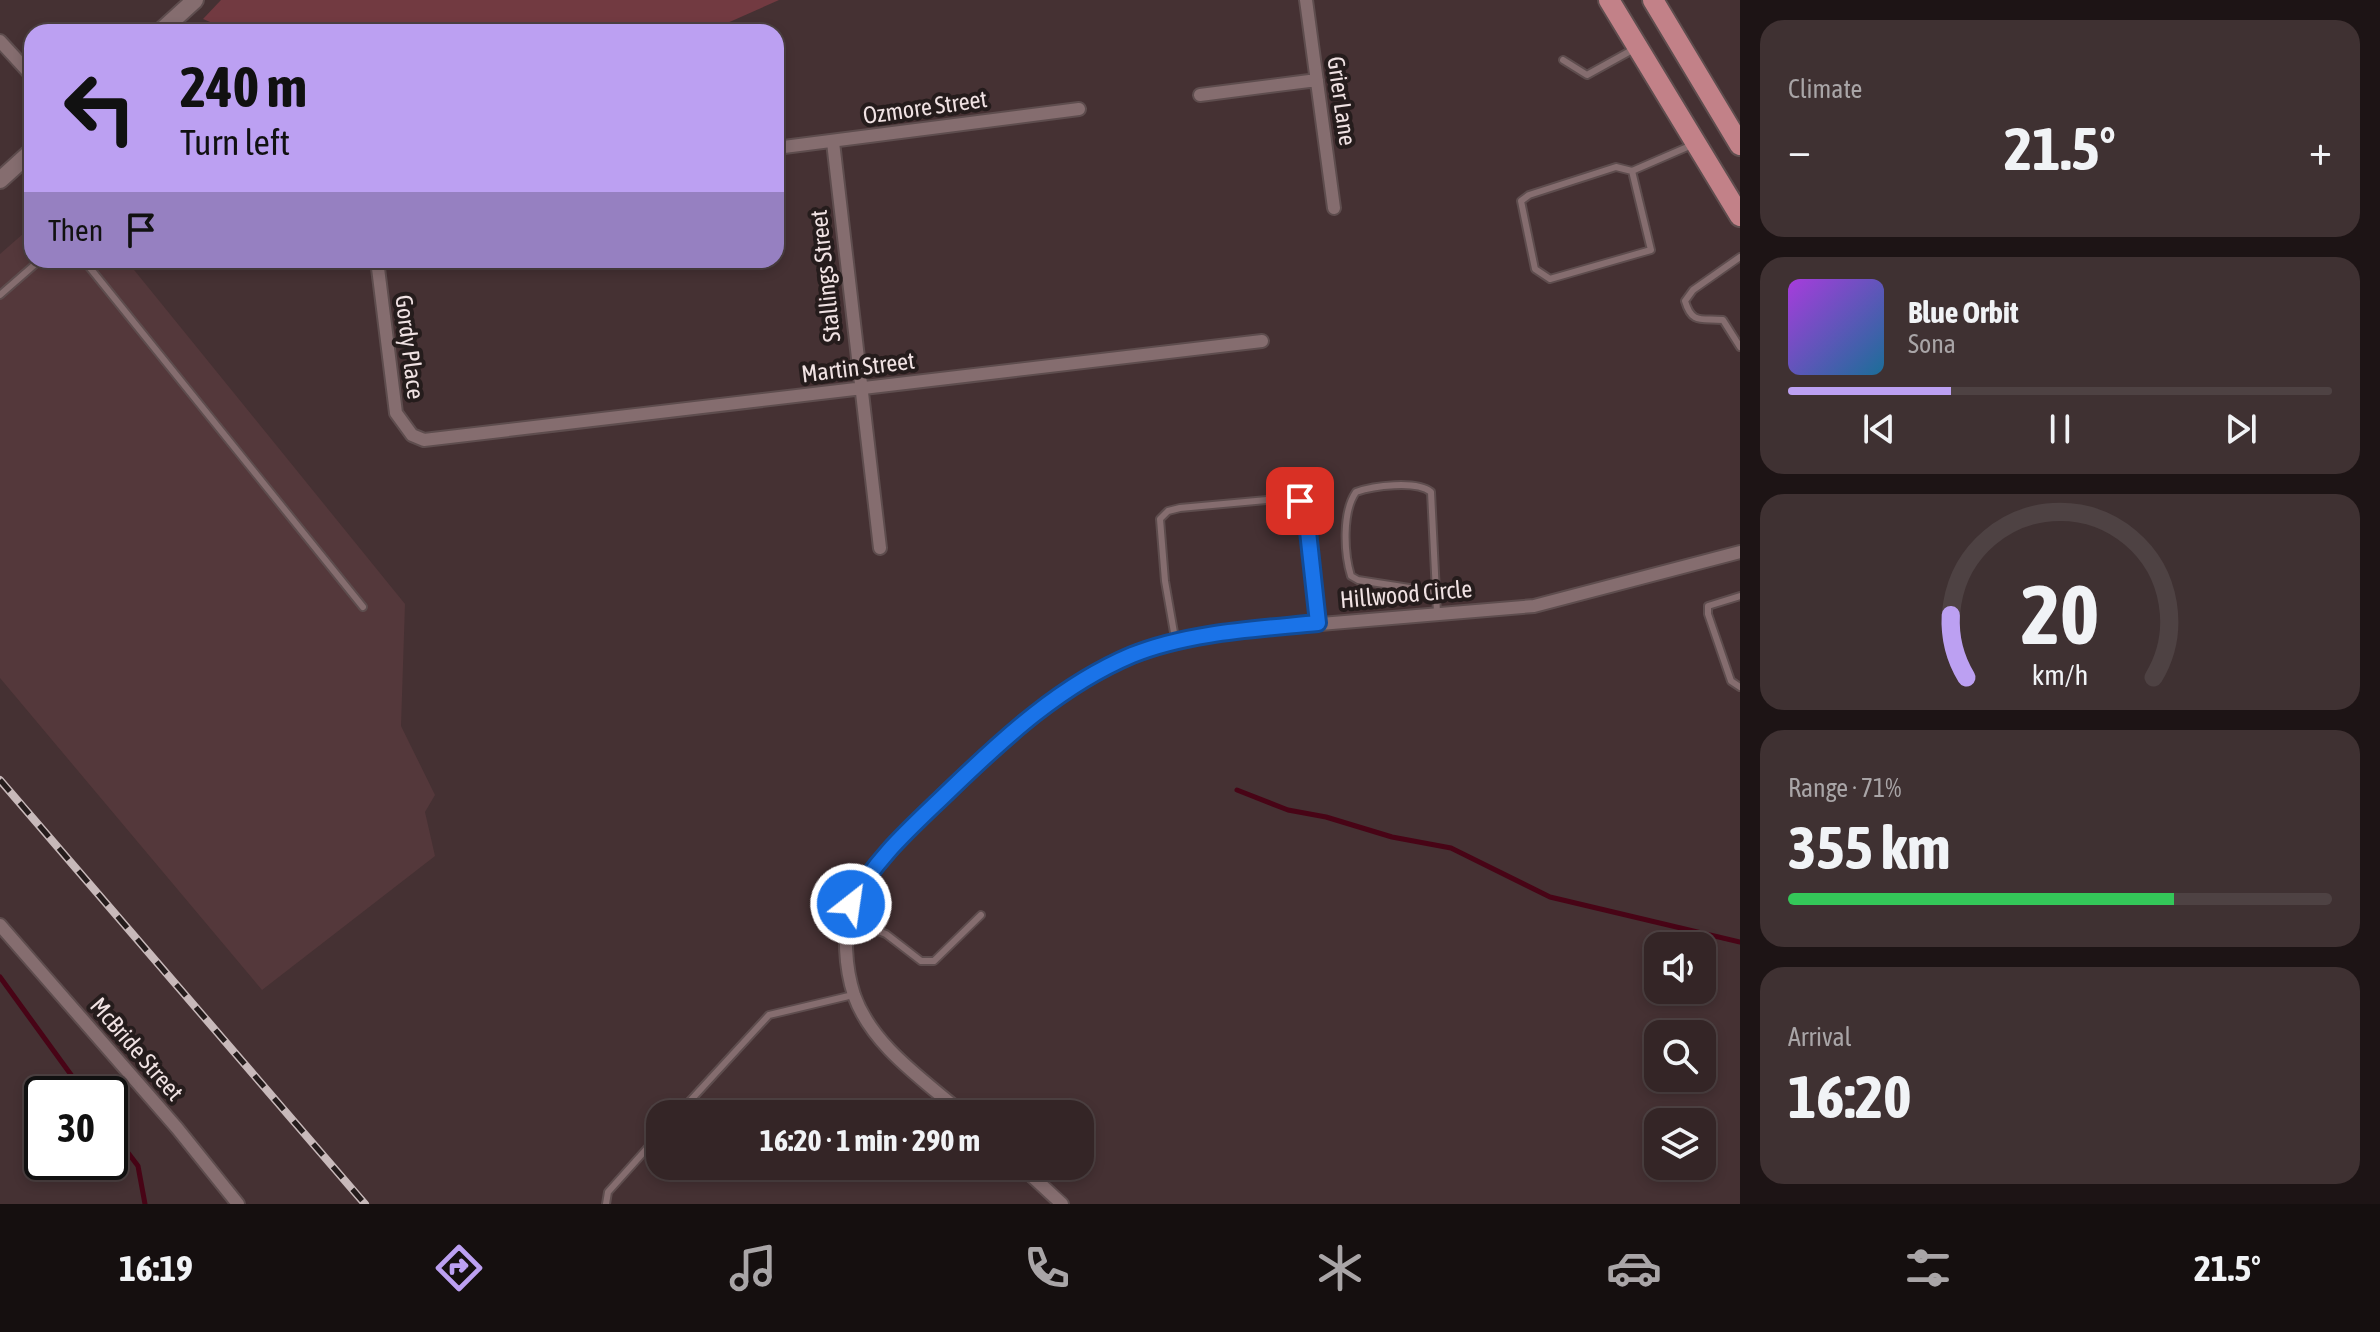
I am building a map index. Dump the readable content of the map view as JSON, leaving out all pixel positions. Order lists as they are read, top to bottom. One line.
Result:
{"streets":{"street":["Grier Lane","Ozmore Street","Stallings Street","Gordy Place","Martin Street","Hillwood Circle","McBride Street"]},"crossings":[["Ozmore Street","Stallings Street"],["Stallings Street","Martin Street"],["Gordy Place","Martin Street"]],"page":{"tile":["Climate",["Range · 71%","355 km"],["Arrival","16:20"]],"turn":["240 m","Turn left"],"heat":["−","21.5°","+"],"then":"Then","song":["Blue Orbit","Sona"],"limit":"30","trip":"16:20 · 1 min · 290 m","tabs":["16:19","21.5°"],"gauge":["20","km/h"]}}
